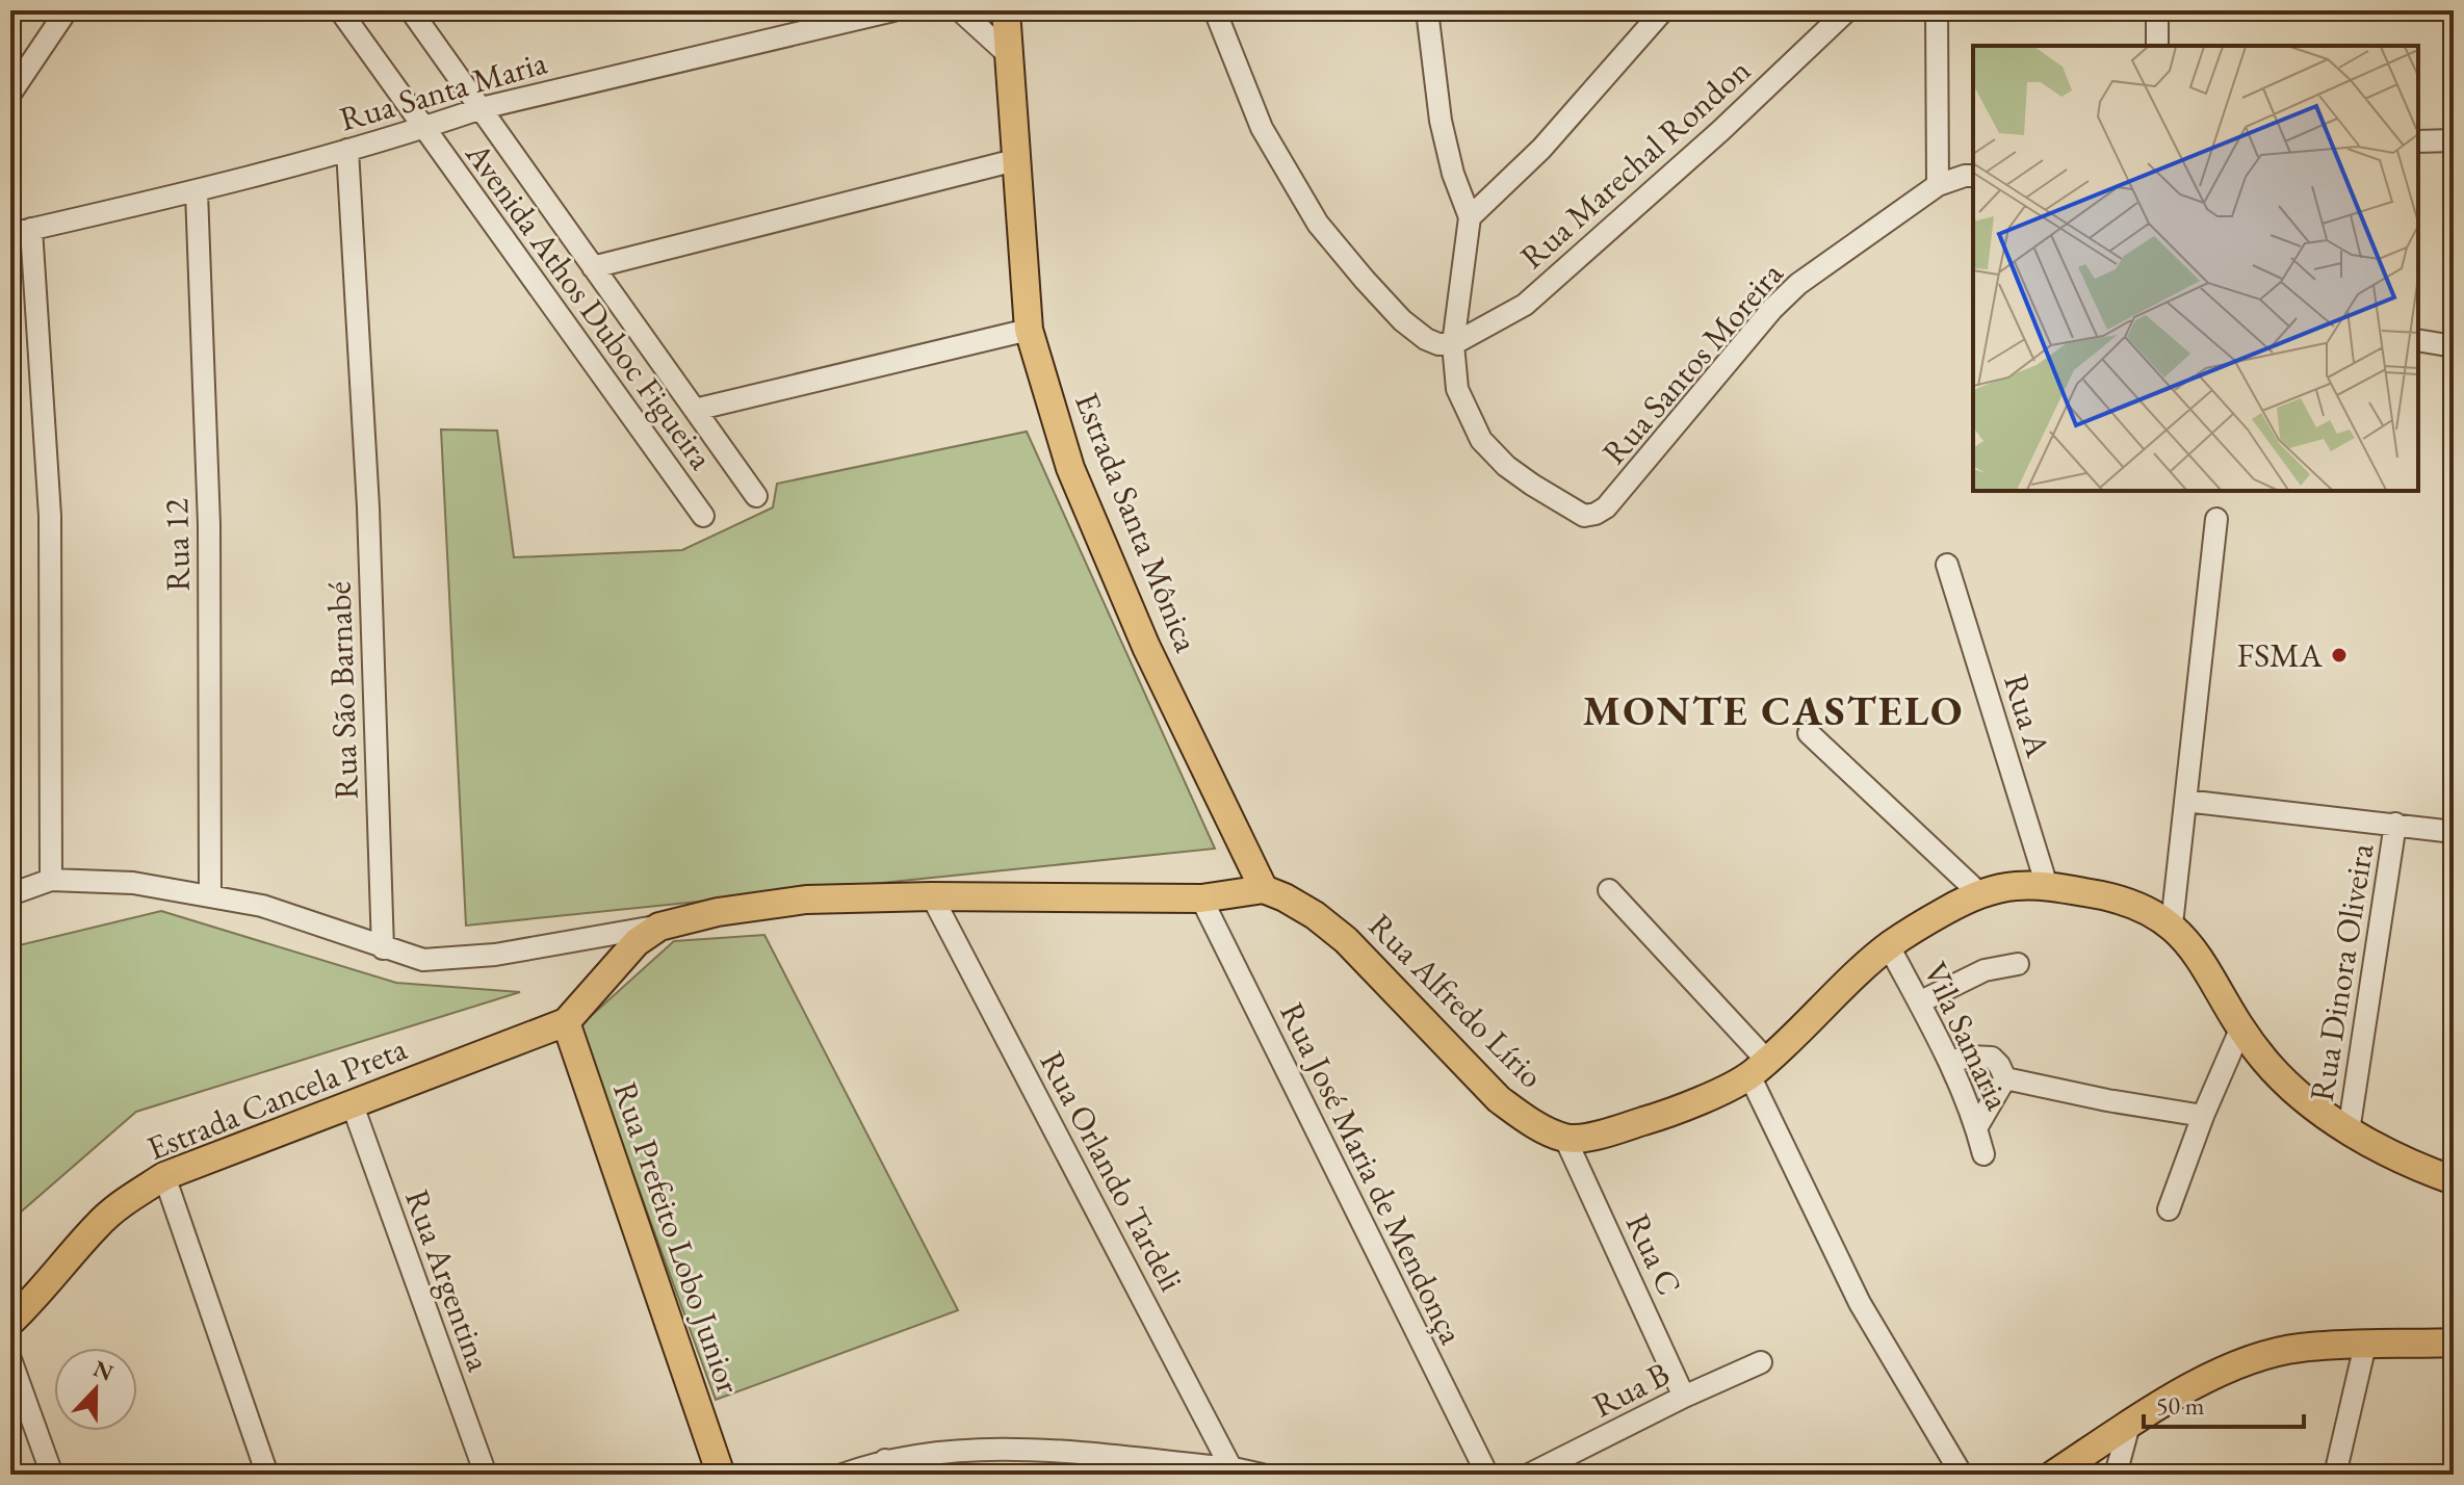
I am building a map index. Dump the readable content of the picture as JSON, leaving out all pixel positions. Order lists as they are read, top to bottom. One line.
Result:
{"streets":{"main road":["Estrada Santa Mônica","Rua Alfredo Lírio","Estrada Cancela Preta","Rua Prefeito Lobo Junior"],"street":["Rua Santa Maria","Rua Marechal Rondon","Avenida Athos Duboc Figueira","Rua Santos Moreira","Rua 12","Rua São Barnabé","Rua A","Rua Dinora Oliveira","Vila Samaria","Rua Orlando Tardeli","Rua José Maria de Mendonça","Rua C","Rua Argentina","Rua B"]},"crossings":[["Rua Santa Maria","Avenida Athos Duboc Figueira"],["Rua Santa Maria","Rua 12"],["Rua Santa Maria","Rua São Barnabé"],["Rua Marechal Rondon","Rua Santos Moreira"],["Estrada Santa Mônica","Rua Alfredo Lírio"],["Rua Alfredo Lírio","Rua C"],["Estrada Cancela Preta","Rua Prefeito Lobo Junior"],["Estrada Cancela Preta","Rua Argentina"],["Rua C","Rua B"]],"districts":["MONTE CASTELO"],"places":["FSMA"],"scale_bar":"50 m","north":"top"}
